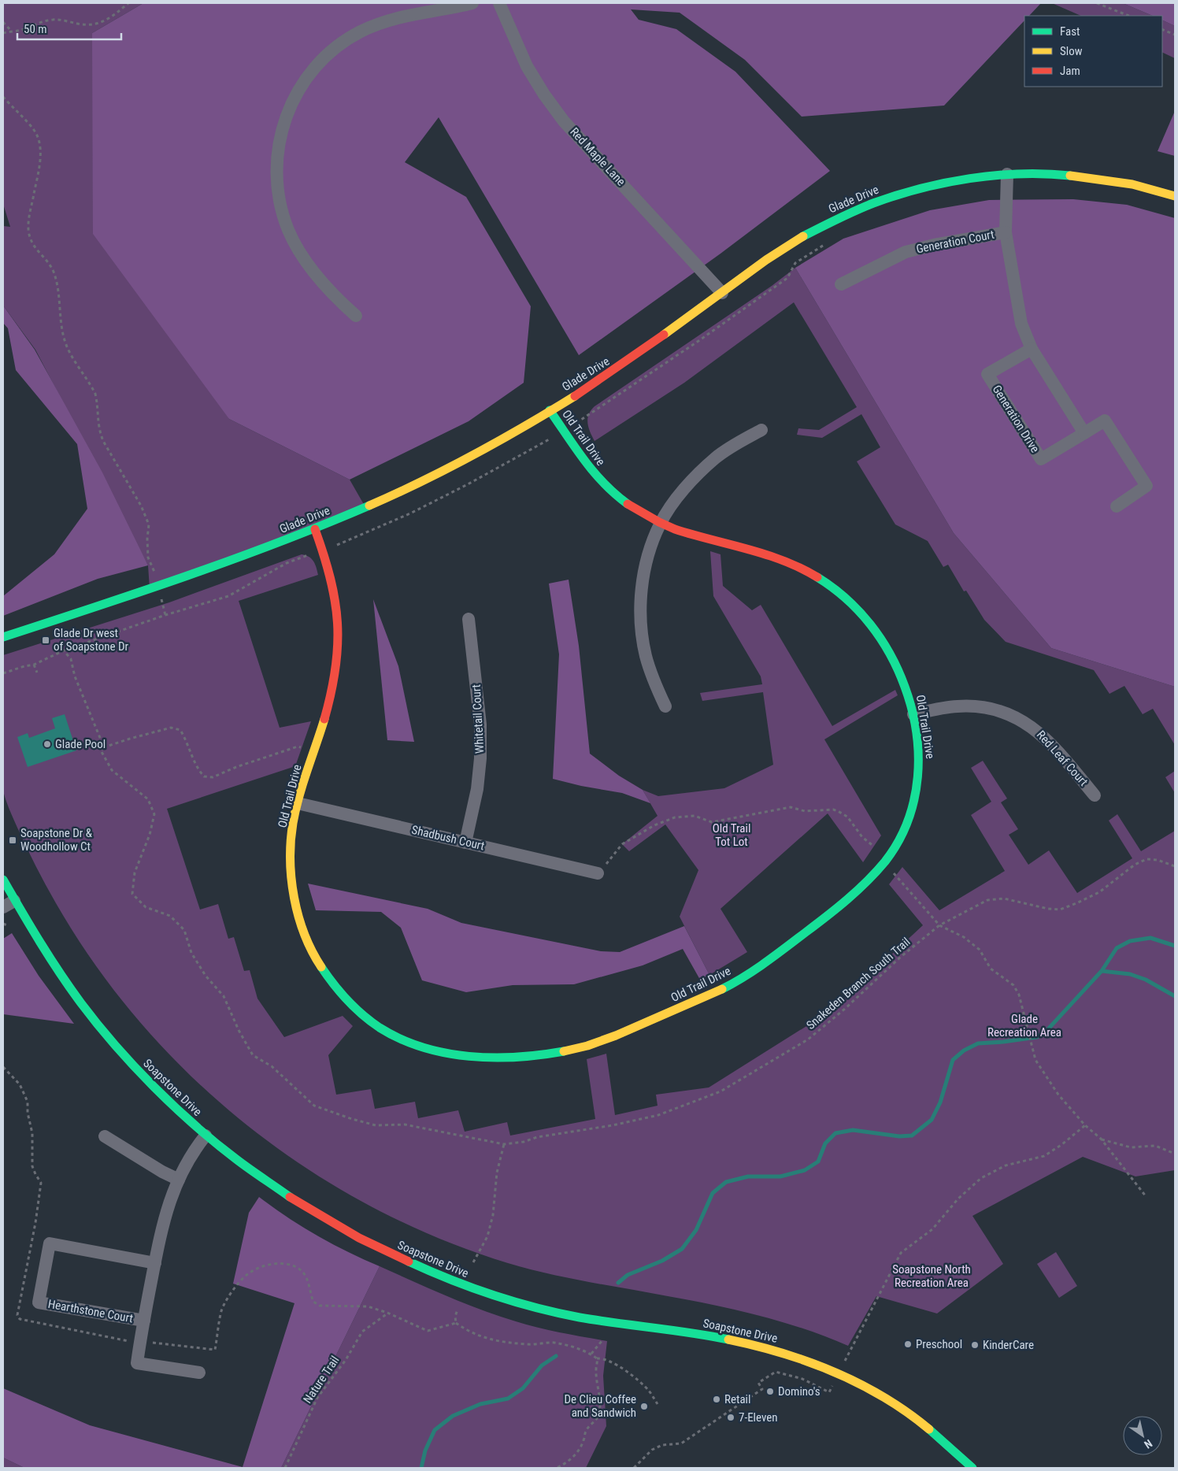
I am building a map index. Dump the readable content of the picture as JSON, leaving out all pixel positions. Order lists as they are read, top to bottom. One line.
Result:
{"streets":{"street":["Red Maple Lane","Glade Drive","Generation Court","Generation Drive","Old Trail Drive","Whitetail Court","Red Leaf Court","Shadbush Court","Soapstone Drive","Hearthstone Court"],"path":["Snakeden Branch South Trail","Nature Trail"]},"crossings":[["Red Maple Lane","Glade Drive"],["Glade Drive","Old Trail Drive"],["Old Trail Drive","Red Leaf Court"],["Old Trail Drive","Shadbush Court"],["Whitetail Court","Shadbush Court"],["Soapstone Drive","Hearthstone Court"]],"parks":["Old Trail Tot Lot","Glade Recreation Area","Soapstone North Recreation Area"],"places":{"transit":["Glade Dr west of Soapstone Dr","Soapstone Dr & Woodhollow Ct"],"other":["Glade Pool","Preschool","KinderCare","Domino's","Retail","De Clieu Coffee and Sandwich","7-Eleven"]},"legend":["Fast","Slow","Jam"],"scale_bar":"50 m","north":"bottom right"}
